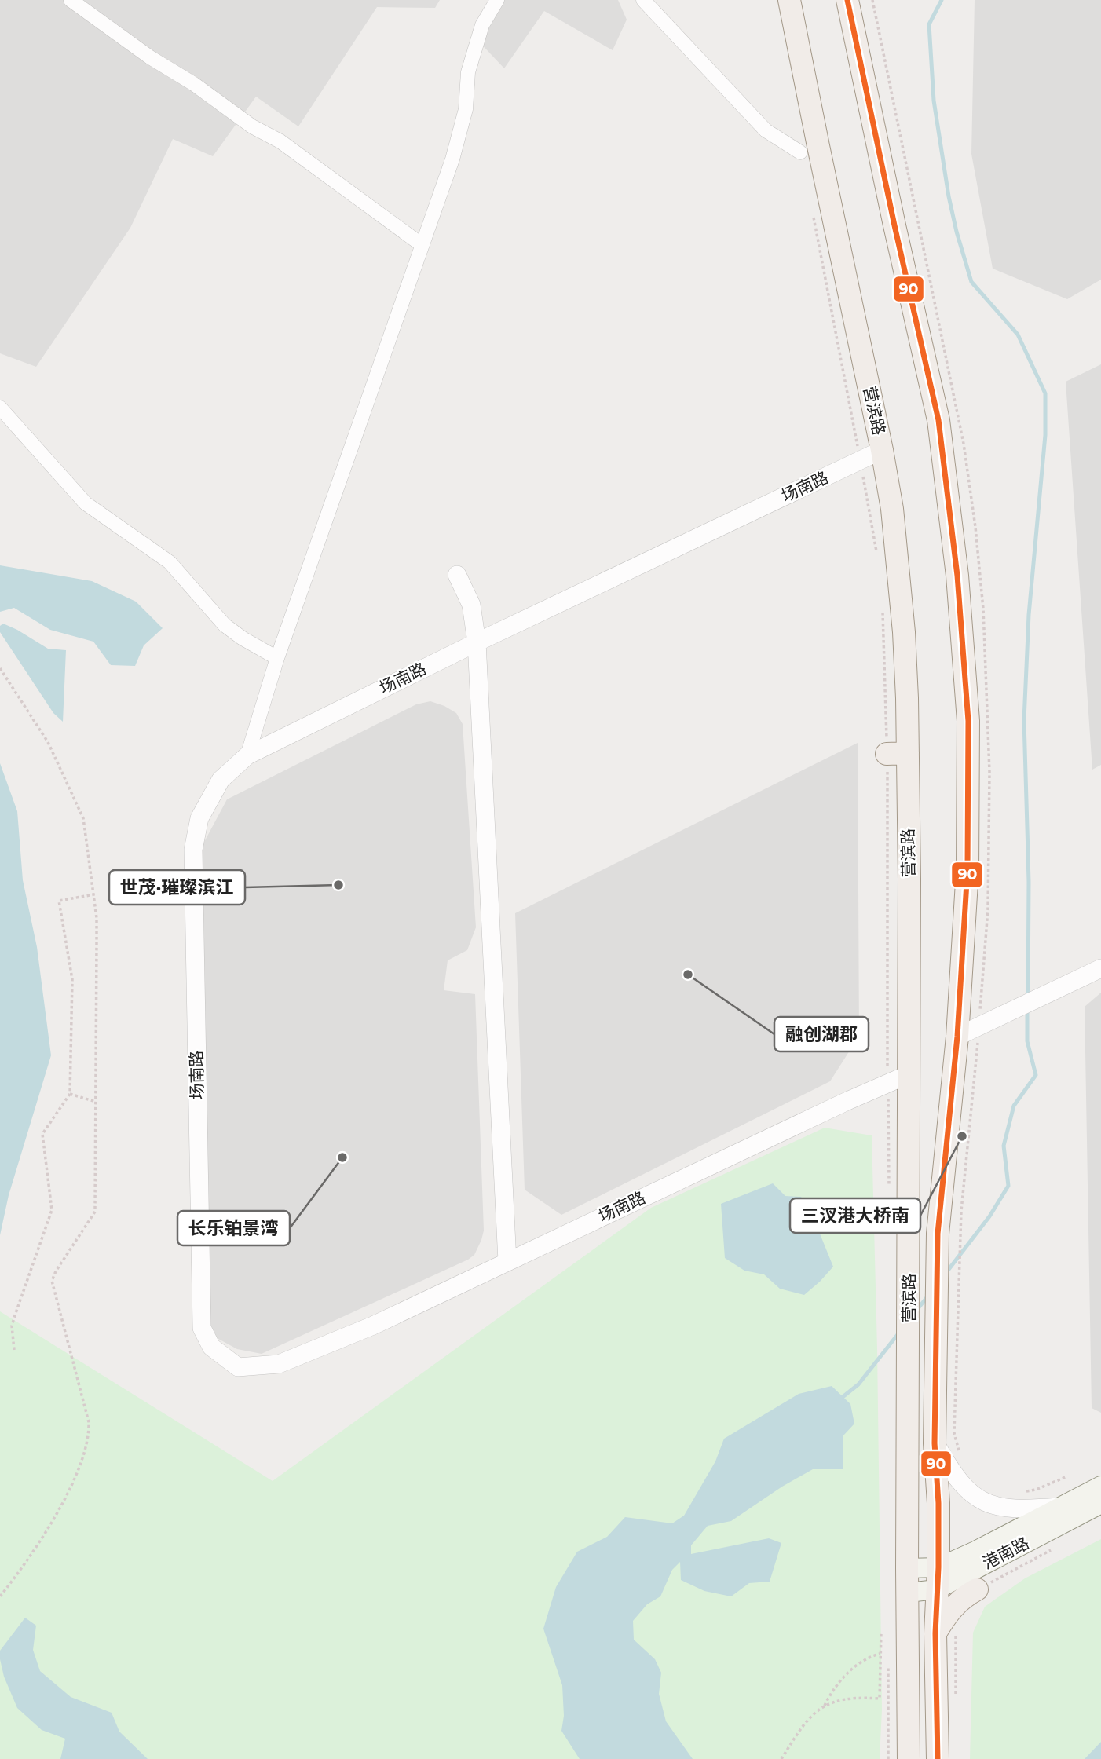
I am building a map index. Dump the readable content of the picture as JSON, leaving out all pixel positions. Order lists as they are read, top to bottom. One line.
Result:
{"streets":{"main road":["营滨路","港南路"],"street":["场南路"]},"crossings":[["营滨路","场南路"],["营滨路","港南路"]],"places":["世茂·璀璨滨江","融创湖郡","三汊港大桥南","长乐铂景湾"],"lines":["transit line 90"]}
